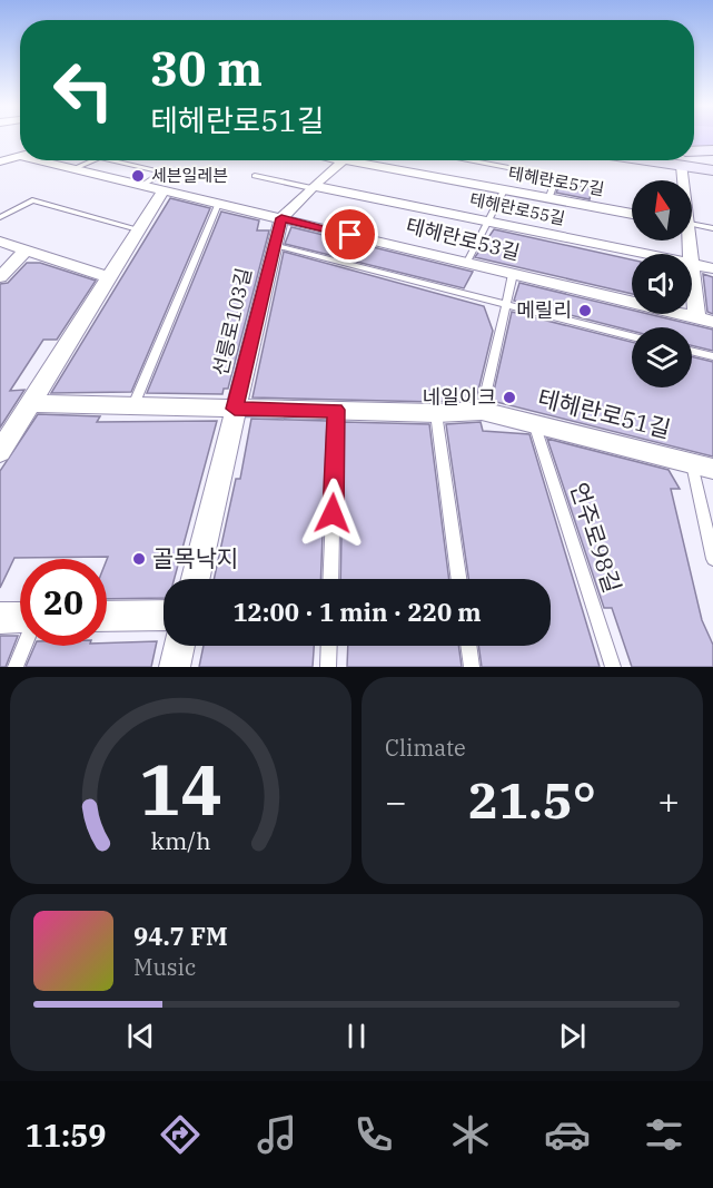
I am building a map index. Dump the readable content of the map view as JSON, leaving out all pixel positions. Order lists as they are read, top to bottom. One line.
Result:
{"streets":{"street":["테헤란로57길","테헤란로55길","테헤란로53길","선릉로103길","테헤란로51길"],"lane":["언주로98길"]},"crossings":[["테헤란로55길","선릉로103길"],["테헤란로53길","선릉로103길"],["선릉로103길","테헤란로51길"],["테헤란로51길","언주로98길"]],"places":["세븐일레븐","메릴리","네일이크","골목낙지"],"north":"top","page":{"turn":["30 m","테헤란로51길"],"limit":"20","trip":"12:00 · 1 min · 220 m","tile":"Climate","heat":["−","21.5°","+"],"song":["94.7 FM","Music"],"tabs":"11:59","gauge":["14","km/h"]}}
